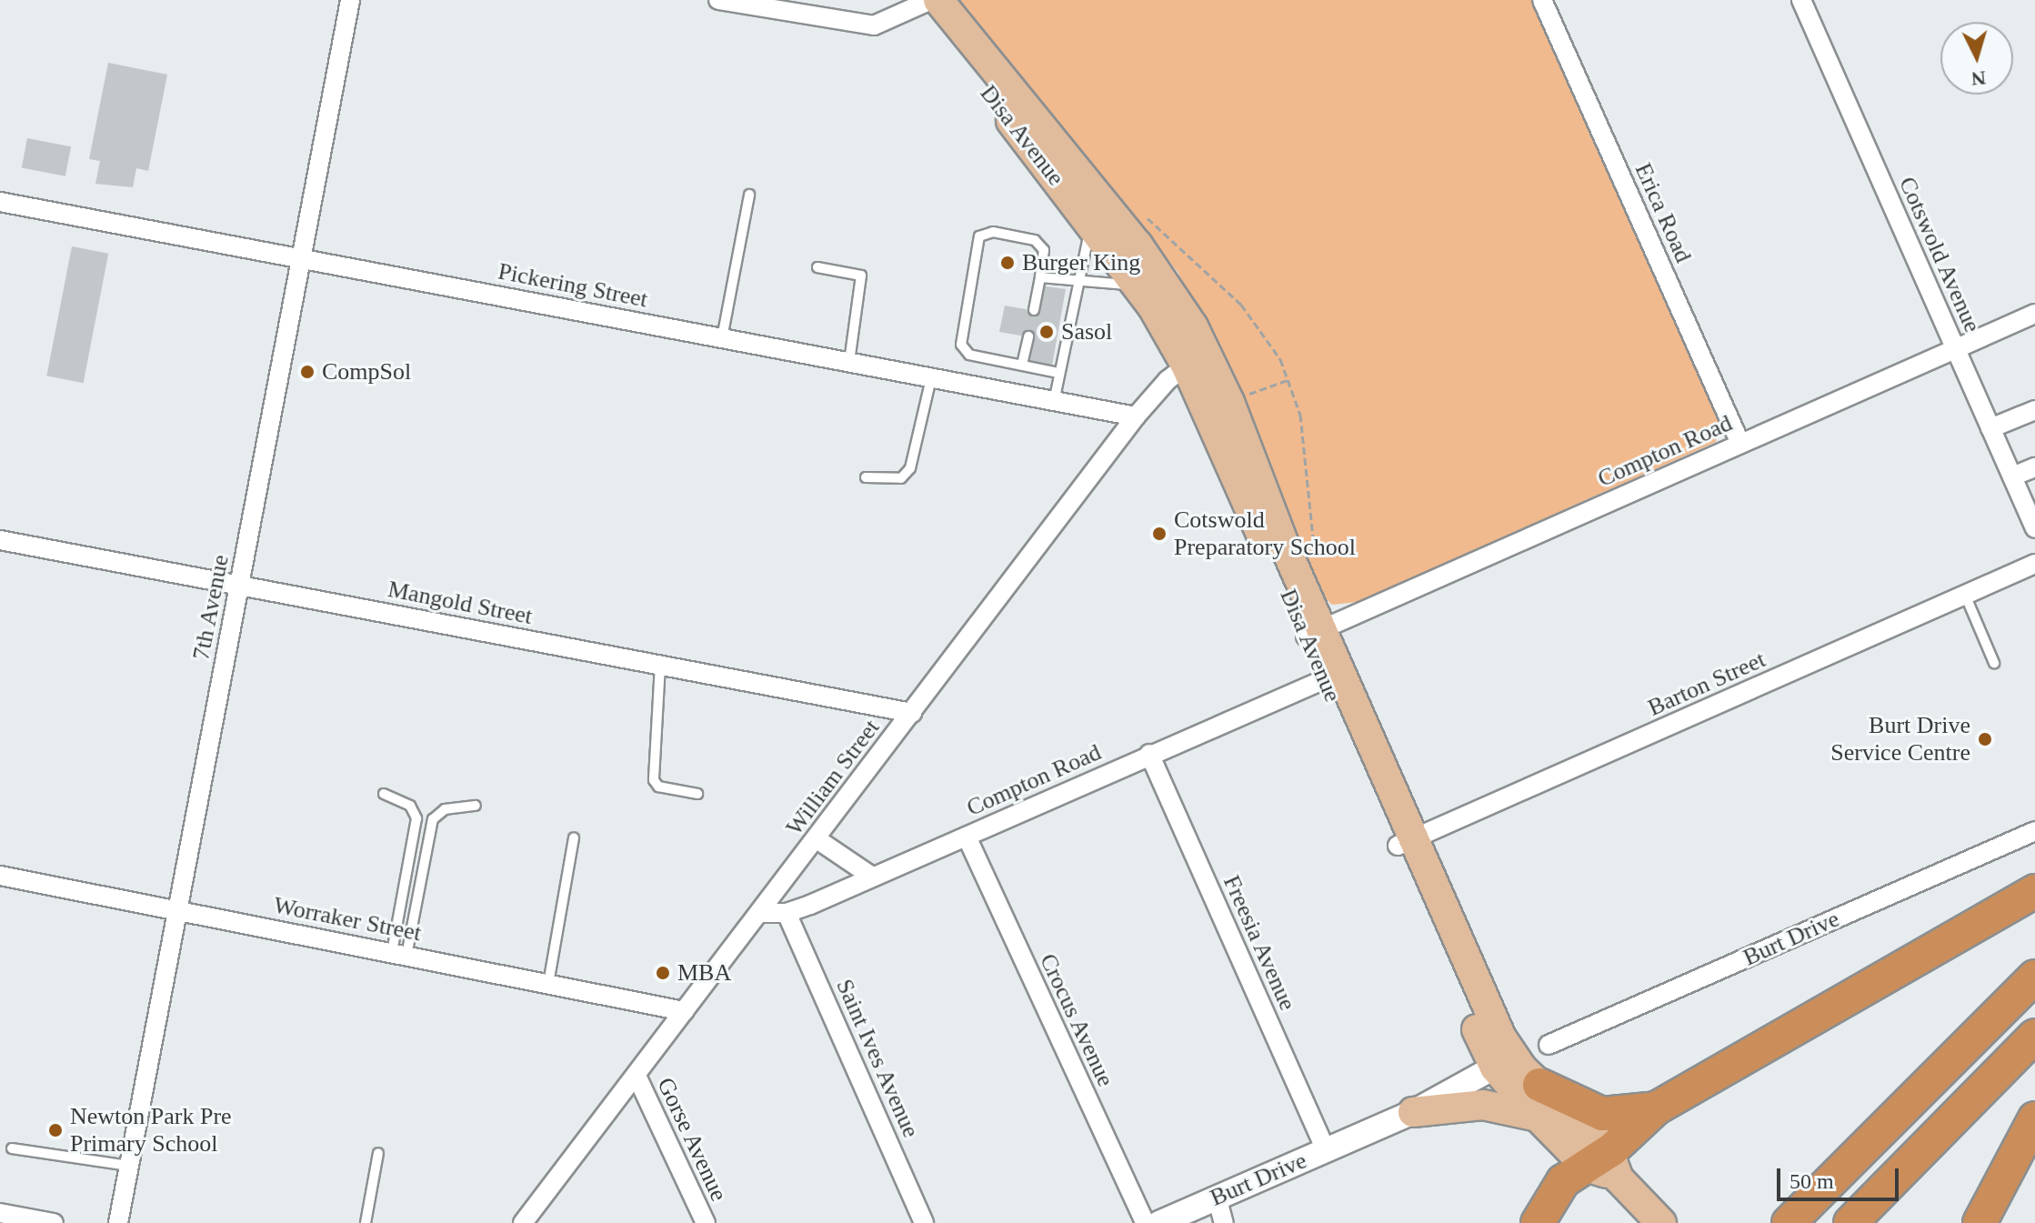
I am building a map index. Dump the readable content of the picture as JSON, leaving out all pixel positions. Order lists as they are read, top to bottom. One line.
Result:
{"streets":{"main road":["Disa Avenue"],"street":["Erica Road","Cotswold Avenue","Pickering Street","Compton Road","Mangold Street","7th Avenue","Barton Street","William Street","Worraker Street","Burt Drive","Freesia Avenue","Crocus Avenue","Saint Ives Avenue","Gorse Avenue"]},"crossings":[["Disa Avenue","Compton Road"],["Disa Avenue","Barton Street"],["Disa Avenue","William Street"],["Disa Avenue","Burt Drive"],["Erica Road","Compton Road"],["Cotswold Avenue","Compton Road"],["Pickering Street","7th Avenue"],["Pickering Street","William Street"],["Compton Road","William Street"],["Compton Road","Freesia Avenue"],["Compton Road","Crocus Avenue"],["Compton Road","Saint Ives Avenue"],["Mangold Street","7th Avenue"],["Mangold Street","William Street"],["7th Avenue","Worraker Street"],["William Street","Worraker Street"],["William Street","Gorse Avenue"],["Burt Drive","Freesia Avenue"]],"places":["Burger King","Sasol","CompSol","Cotswold Preparatory School","Burt Drive Service Centre","MBA","Newton Park Pre Primary School"],"scale_bar":"50 m","north":"bottom"}
